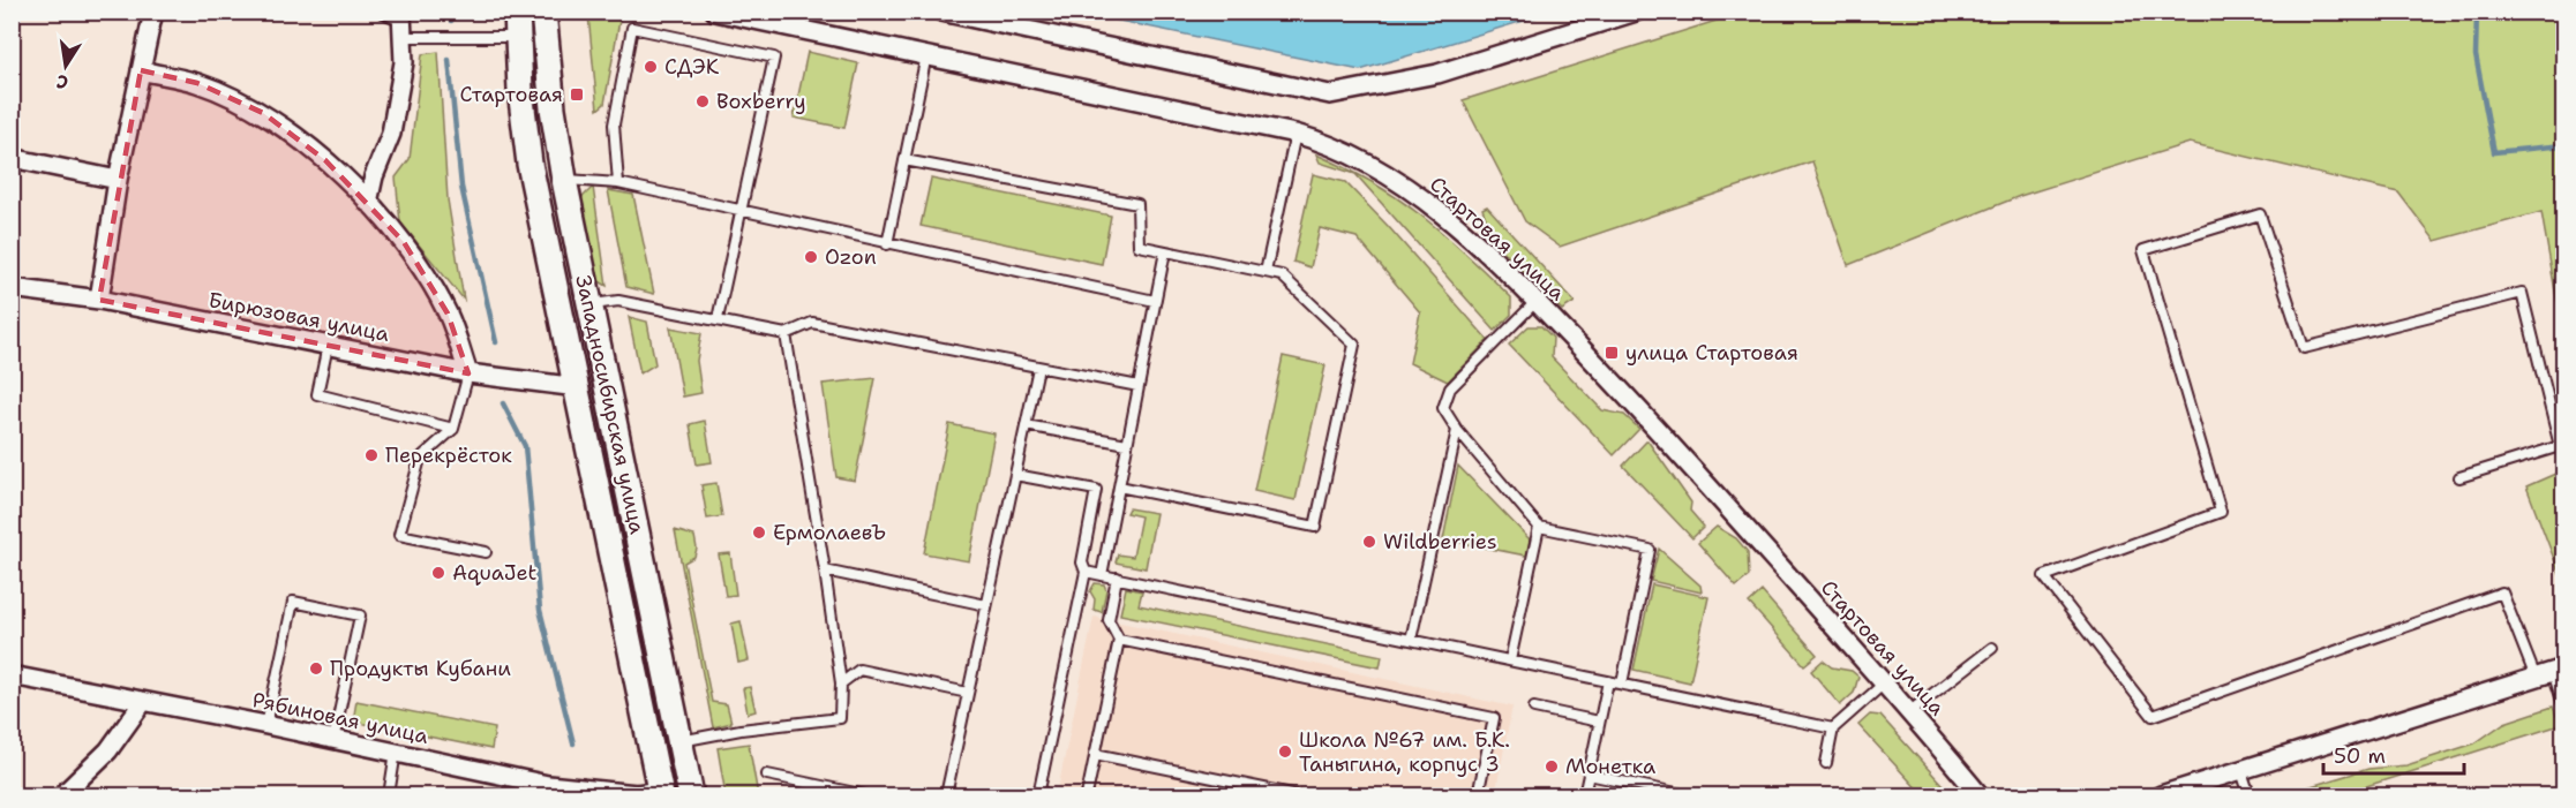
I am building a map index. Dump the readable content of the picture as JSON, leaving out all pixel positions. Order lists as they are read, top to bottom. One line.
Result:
{"streets":{"main road":["Западносибирская улица"],"street":["Стартовая улица","Бирюзовая улица","Рябиновая улица"]},"crossings":[["Бирюзовая улица","Западносибирская улица"],["Западносибирская улица","Рябиновая улица"]],"places":{"other":["СДЭК","Boxberry","Ozon","Перекрёсток","ЕрмолаевЪ","Wildberries","AquaJet","Продукты Кубани","Школа №67 им. Б.К. Таныгина, корпус 3","Монетка"],"transit":["Стартовая","улица Стартовая"]},"scale_bar":"50 m","north":"bottom"}
